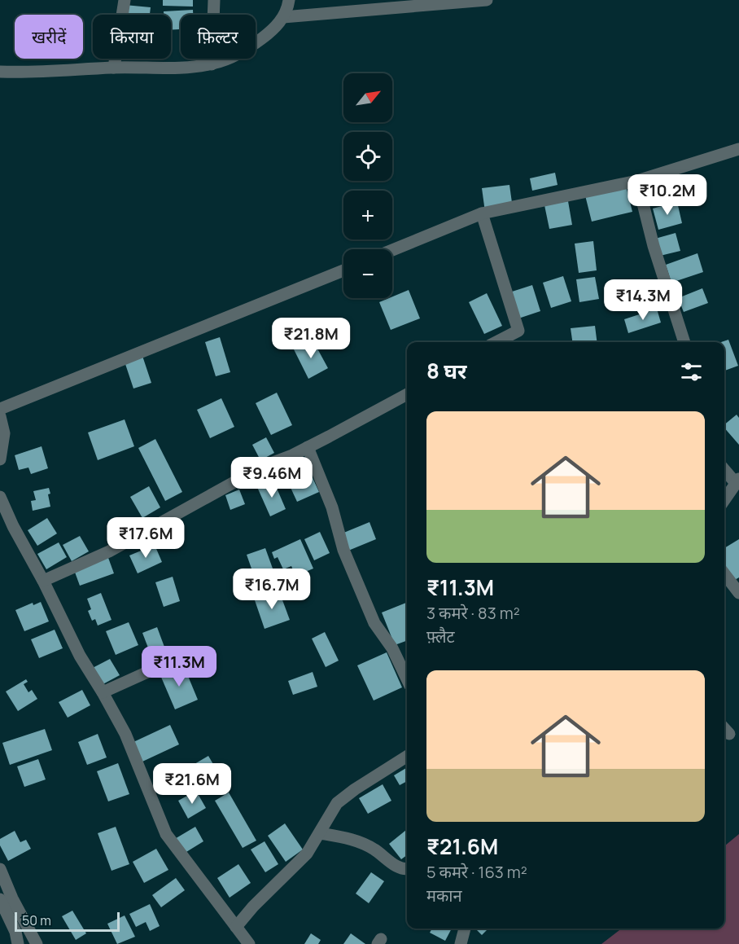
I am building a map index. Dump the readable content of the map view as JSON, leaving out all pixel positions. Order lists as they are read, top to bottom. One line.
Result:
{"scale_bar":"50 m","north":"top right","page":{"chip":["खरीदें","किराया","फ़िल्टर"],"map_buttons":["+","−"],"price":["₹10.2M","₹14.3M","₹21.8M","₹9.46M","₹17.6M","₹16.7M","₹11.3M","₹21.6M"],"heading":"8 घर","list":[{"name":"₹11.3M","note":"3 कमरे · 83 m² · फ़्लैट"},{"name":"₹21.6M","note":"5 कमरे · 163 m² · मकान"}],"scale":"50 m"}}
